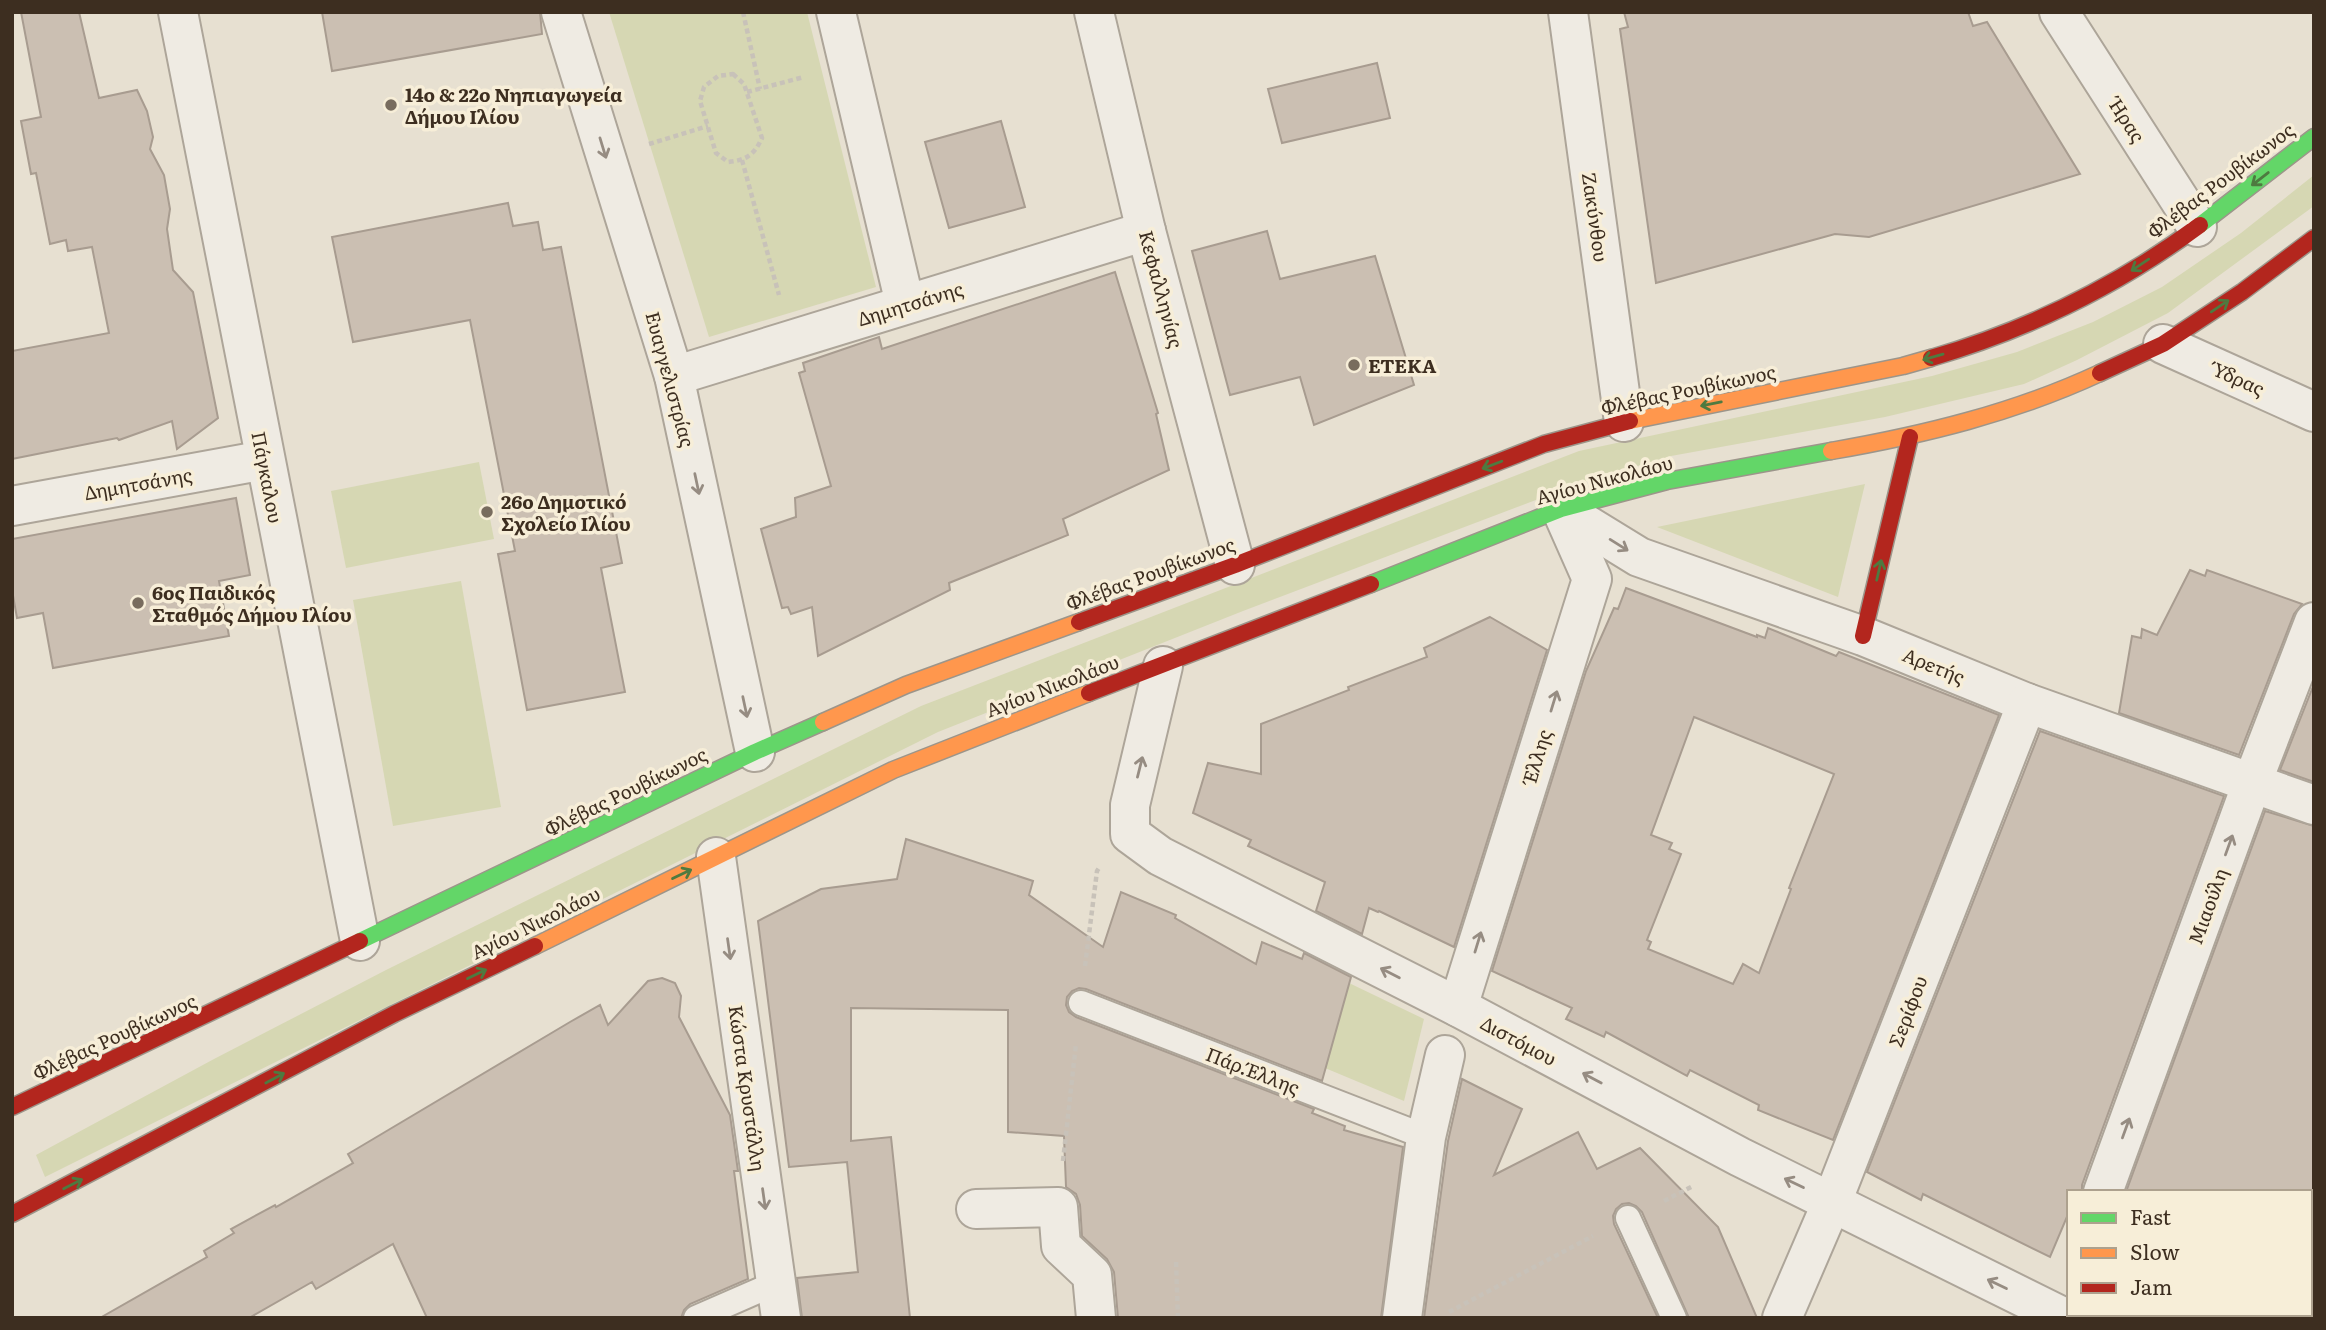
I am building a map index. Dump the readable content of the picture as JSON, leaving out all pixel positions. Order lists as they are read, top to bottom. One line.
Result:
{"streets":{"street":["Ήρας","Φλέβας Ρουβίκωνος","Ζακύνθου","Κεφαλληνίας","Δημητσάνης","Ύδρας","Ευαγγελιστρίας","Πάγκαλου","Αγίου Νικολάου","Αρετής","Έλλης","Μιαούλη","Σερίφου","Διστόμου","Κώστα Κρυστάλλη"],"lane":["Πάρ.Έλλης"]},"crossings":[["Ήρας","Φλέβας Ρουβίκωνος"],["Φλέβας Ρουβίκωνος","Ζακύνθου"],["Φλέβας Ρουβίκωνος","Κεφαλληνίας"],["Φλέβας Ρουβίκωνος","Ευαγγελιστρίας"],["Φλέβας Ρουβίκωνος","Πάγκαλου"],["Κεφαλληνίας","Δημητσάνης"],["Δημητσάνης","Ευαγγελιστρίας"],["Δημητσάνης","Πάγκαλου"],["Ύδρας","Αγίου Νικολάου"],["Αγίου Νικολάου","Αρετής"],["Αγίου Νικολάου","Έλλης"],["Αγίου Νικολάου","Διστόμου"],["Αγίου Νικολάου","Κώστα Κρυστάλλη"],["Αρετής","Έλλης"],["Αρετής","Μιαούλη"],["Αρετής","Σερίφου"],["Έλλης","Διστόμου"],["Σερίφου","Διστόμου"]],"one_way":["Φλέβας Ρουβίκωνος","Ευαγγελιστρίας","Αρετής","Μιαούλη","Διστόμου","Κώστα Κρυστάλλη"],"places":["14ο & 22ο Νηπιαγωγεία Δήμου Ιλίου","ΕΤΕΚΑ","26ο Δημοτικό Σχολείο Ιλίου","6ος Παιδικός Σταθμός Δήμου Ιλίου"],"legend":["Fast","Slow","Jam"]}
